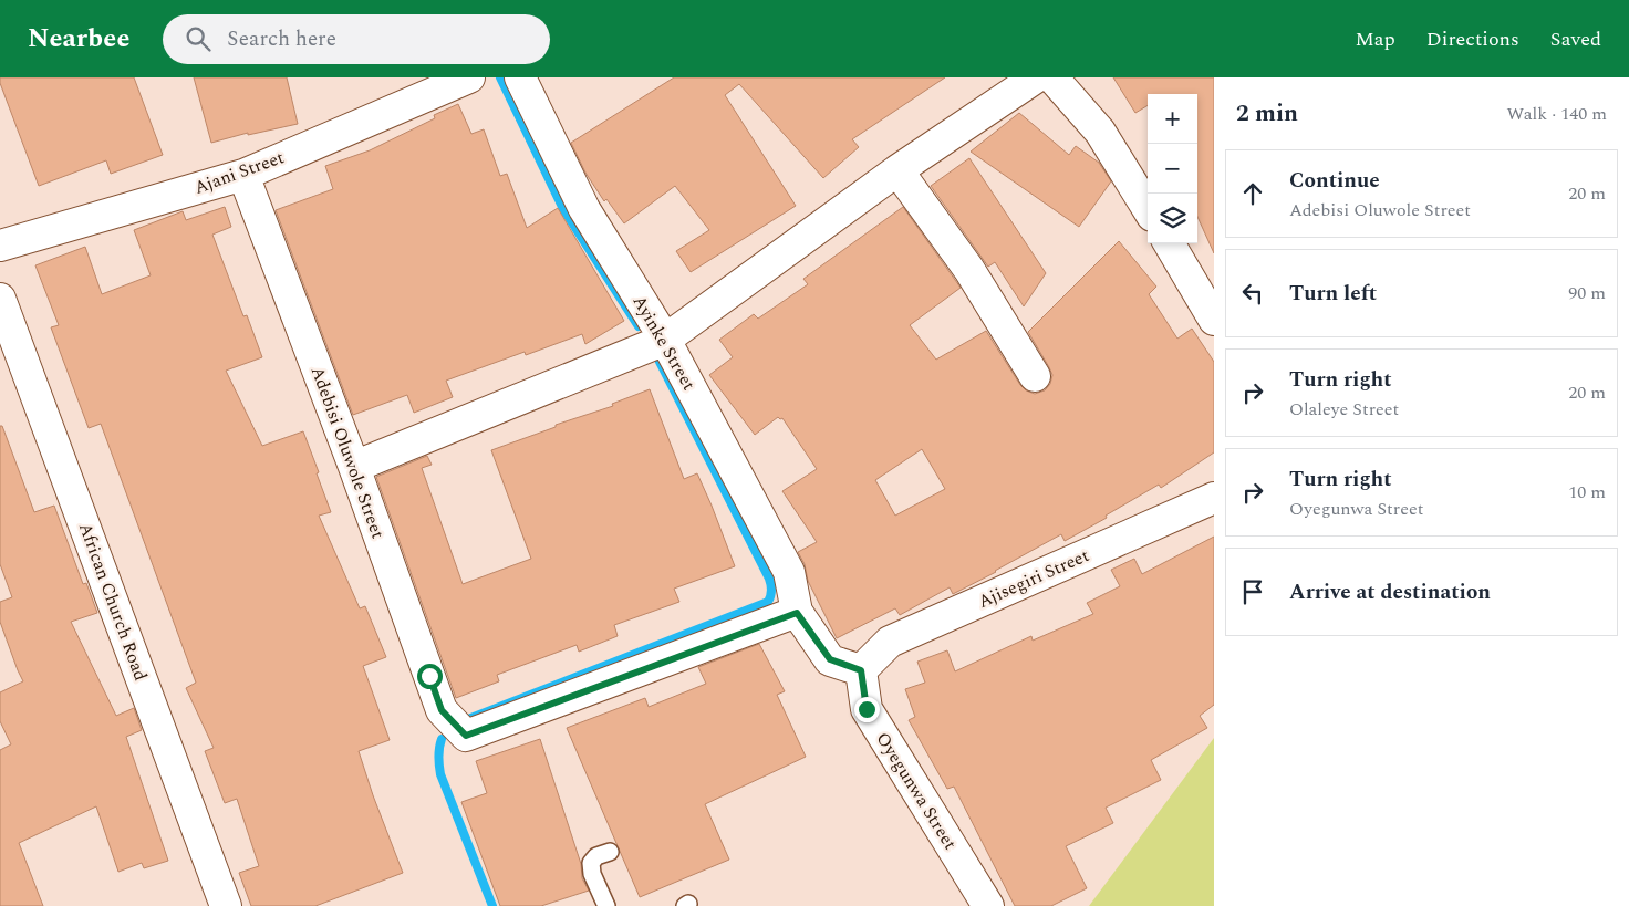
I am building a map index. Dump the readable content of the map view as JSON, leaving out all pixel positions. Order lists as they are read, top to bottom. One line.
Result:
{"streets":{"street":["Ajani Street","Ayinke Street","Adebisi Oluwole Street","Ajisegiri Street","African Church Road","Oyegunwa Street"]},"crossings":[["Ajani Street","Adebisi Oluwole Street"],["Ayinke Street","Adebisi Oluwole Street"],["Ajisegiri Street","Oyegunwa Street"]],"page":{"header":"Nearbee","search":"Search here","nav":["Map","Directions","Saved"],"heading":["2 min","Walk · 140 m"],"map_buttons":["+","−"],"list":[["Continue","Adebisi Oluwole Street","20 m"],["Turn left","90 m"],["Turn right","Olaleye Street","20 m"],["Turn right","Oyegunwa Street","10 m"],"Arrive at destination"]}}
